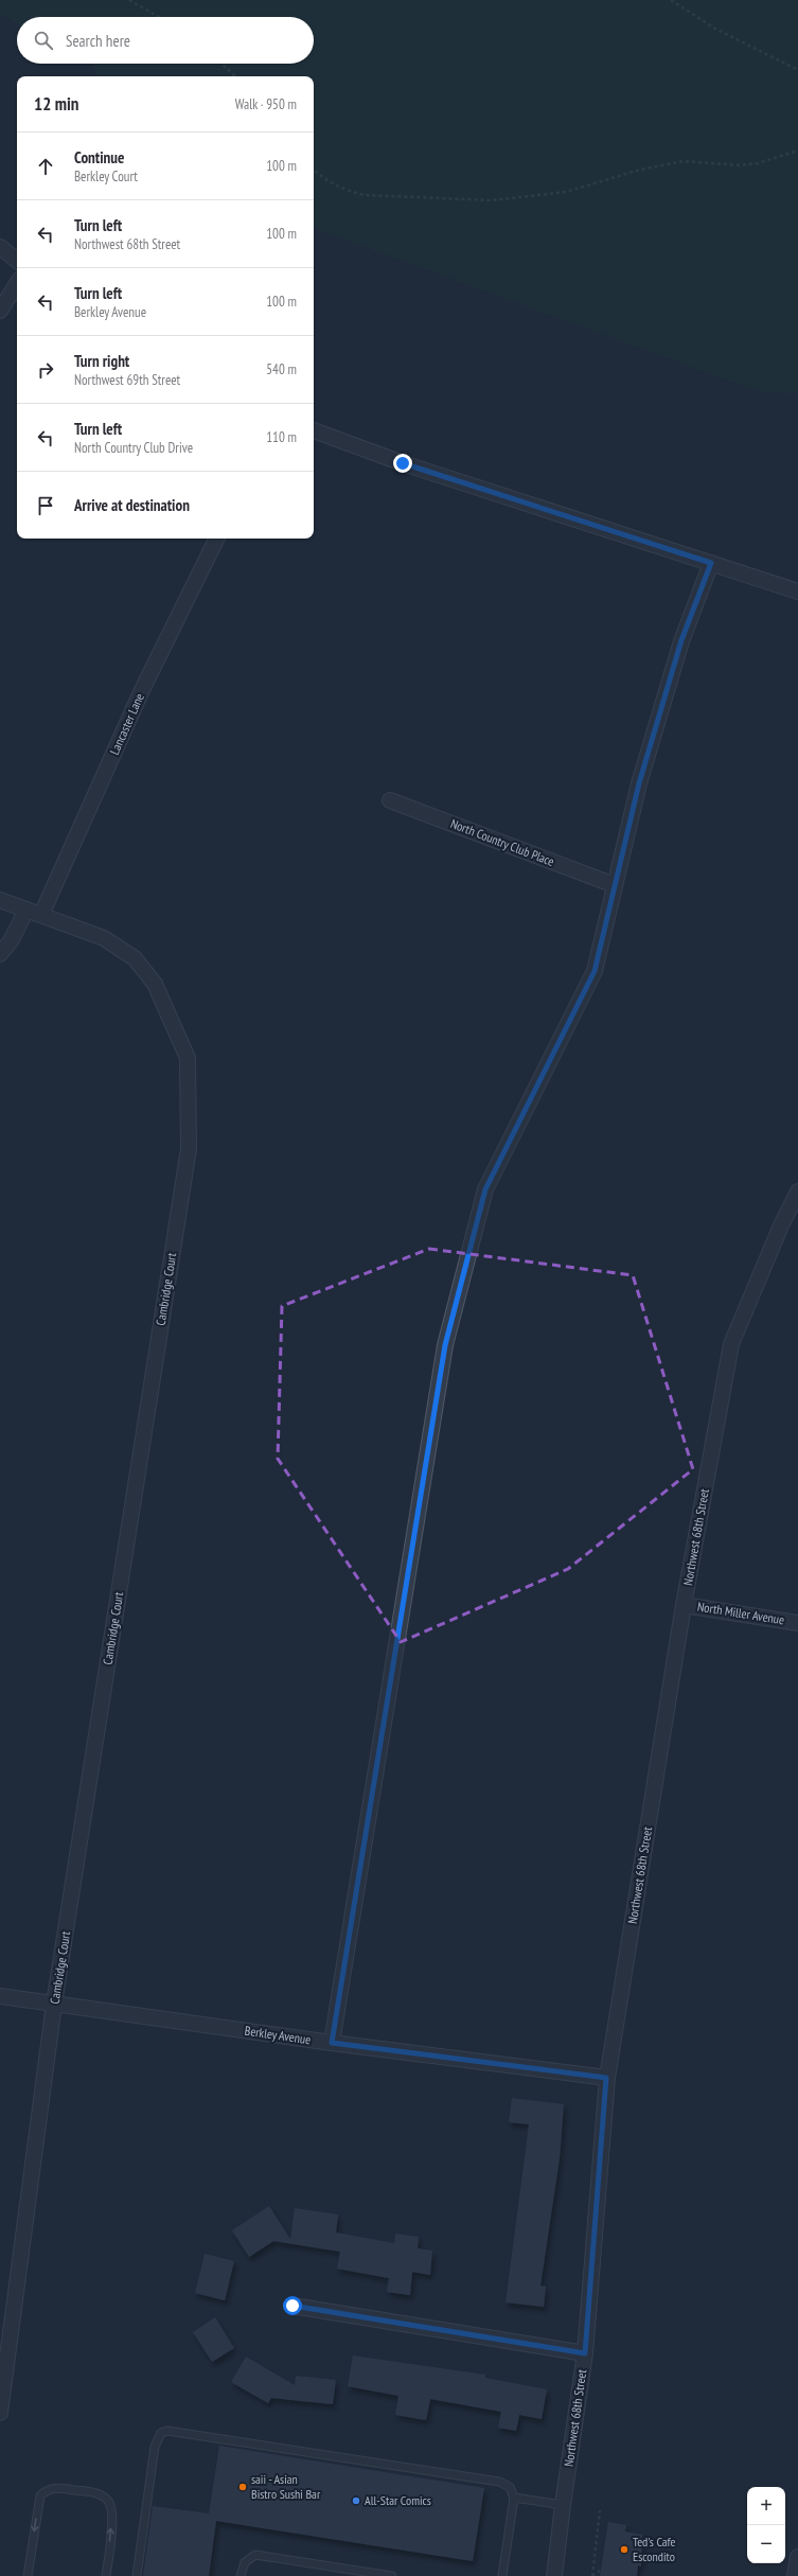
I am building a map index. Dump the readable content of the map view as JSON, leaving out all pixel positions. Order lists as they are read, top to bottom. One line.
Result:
{"streets":{"street":["Lancaster Lane","North Country Club Place","Cambridge Court","Northwest 68th Street","North Miller Avenue","Berkley Avenue"]},"crossings":[["Lancaster Lane","Cambridge Court"],["Cambridge Court","Berkley Avenue"],["Northwest 68th Street","North Miller Avenue"],["Northwest 68th Street","Berkley Avenue"]],"places":["saii - Asian Bistro Sushi Bar","All-Star Comics","Ted's Cafe Escondito"],"page":{"search":"Search here","heading":["12 min","Walk · 950 m"],"list":[["Continue","Berkley Court","100 m"],["Turn left","Northwest 68th Street","100 m"],["Turn left","Berkley Avenue","100 m"],["Turn right","Northwest 69th Street","540 m"],["Turn left","North Country Club Drive","110 m"],"Arrive at destination"],"map_buttons":["+","−"]}}
